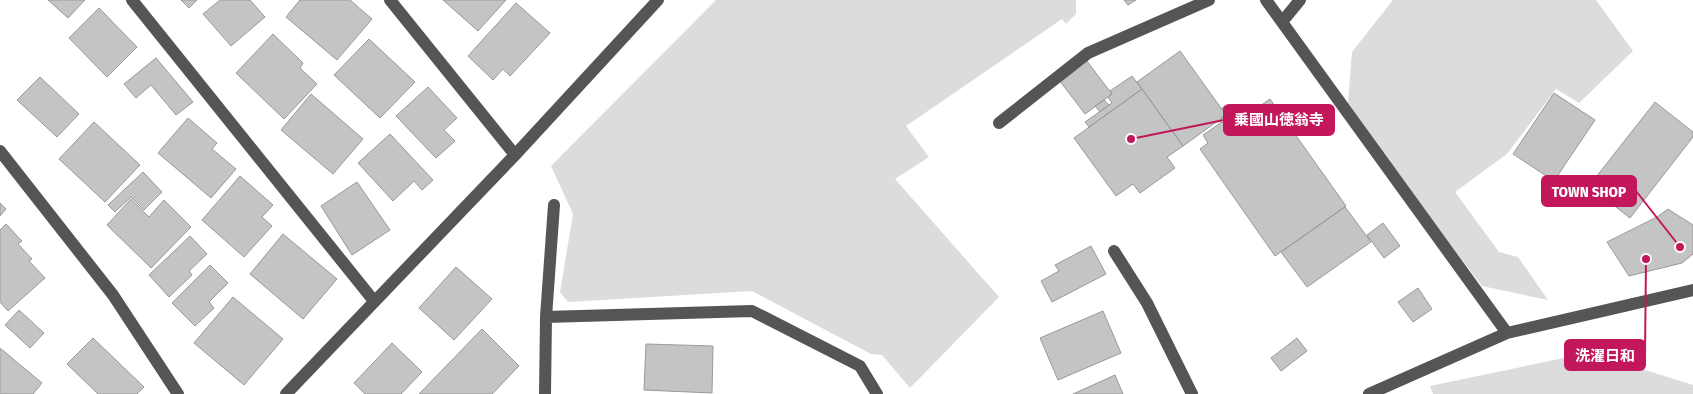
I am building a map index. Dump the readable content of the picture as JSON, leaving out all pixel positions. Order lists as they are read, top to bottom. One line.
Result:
{"places":["乗國山徳翁寺","TOWN SHOP","洗濯日和"]}
